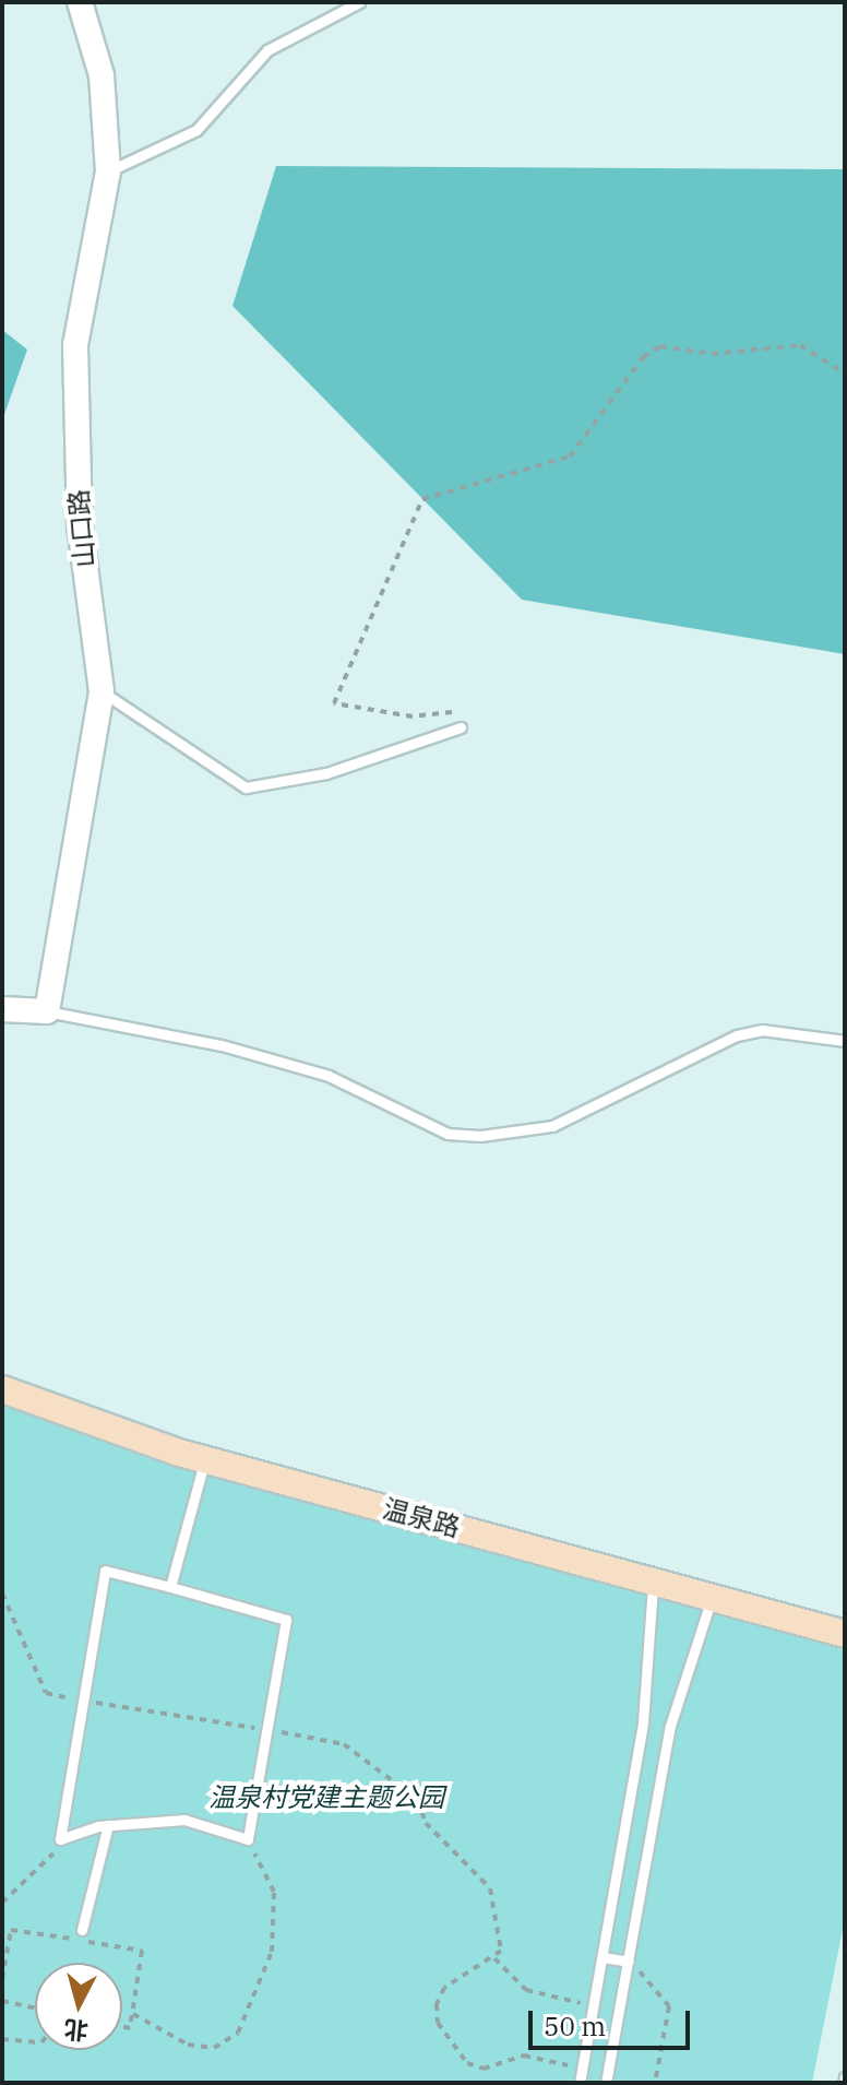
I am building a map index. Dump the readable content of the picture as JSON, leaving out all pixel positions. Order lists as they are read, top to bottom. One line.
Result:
{"streets":{"main road":["温泉路"],"street":["山口路"]},"parks":["温泉村党建主题公园"],"scale_bar":"50 m","north":"bottom"}
